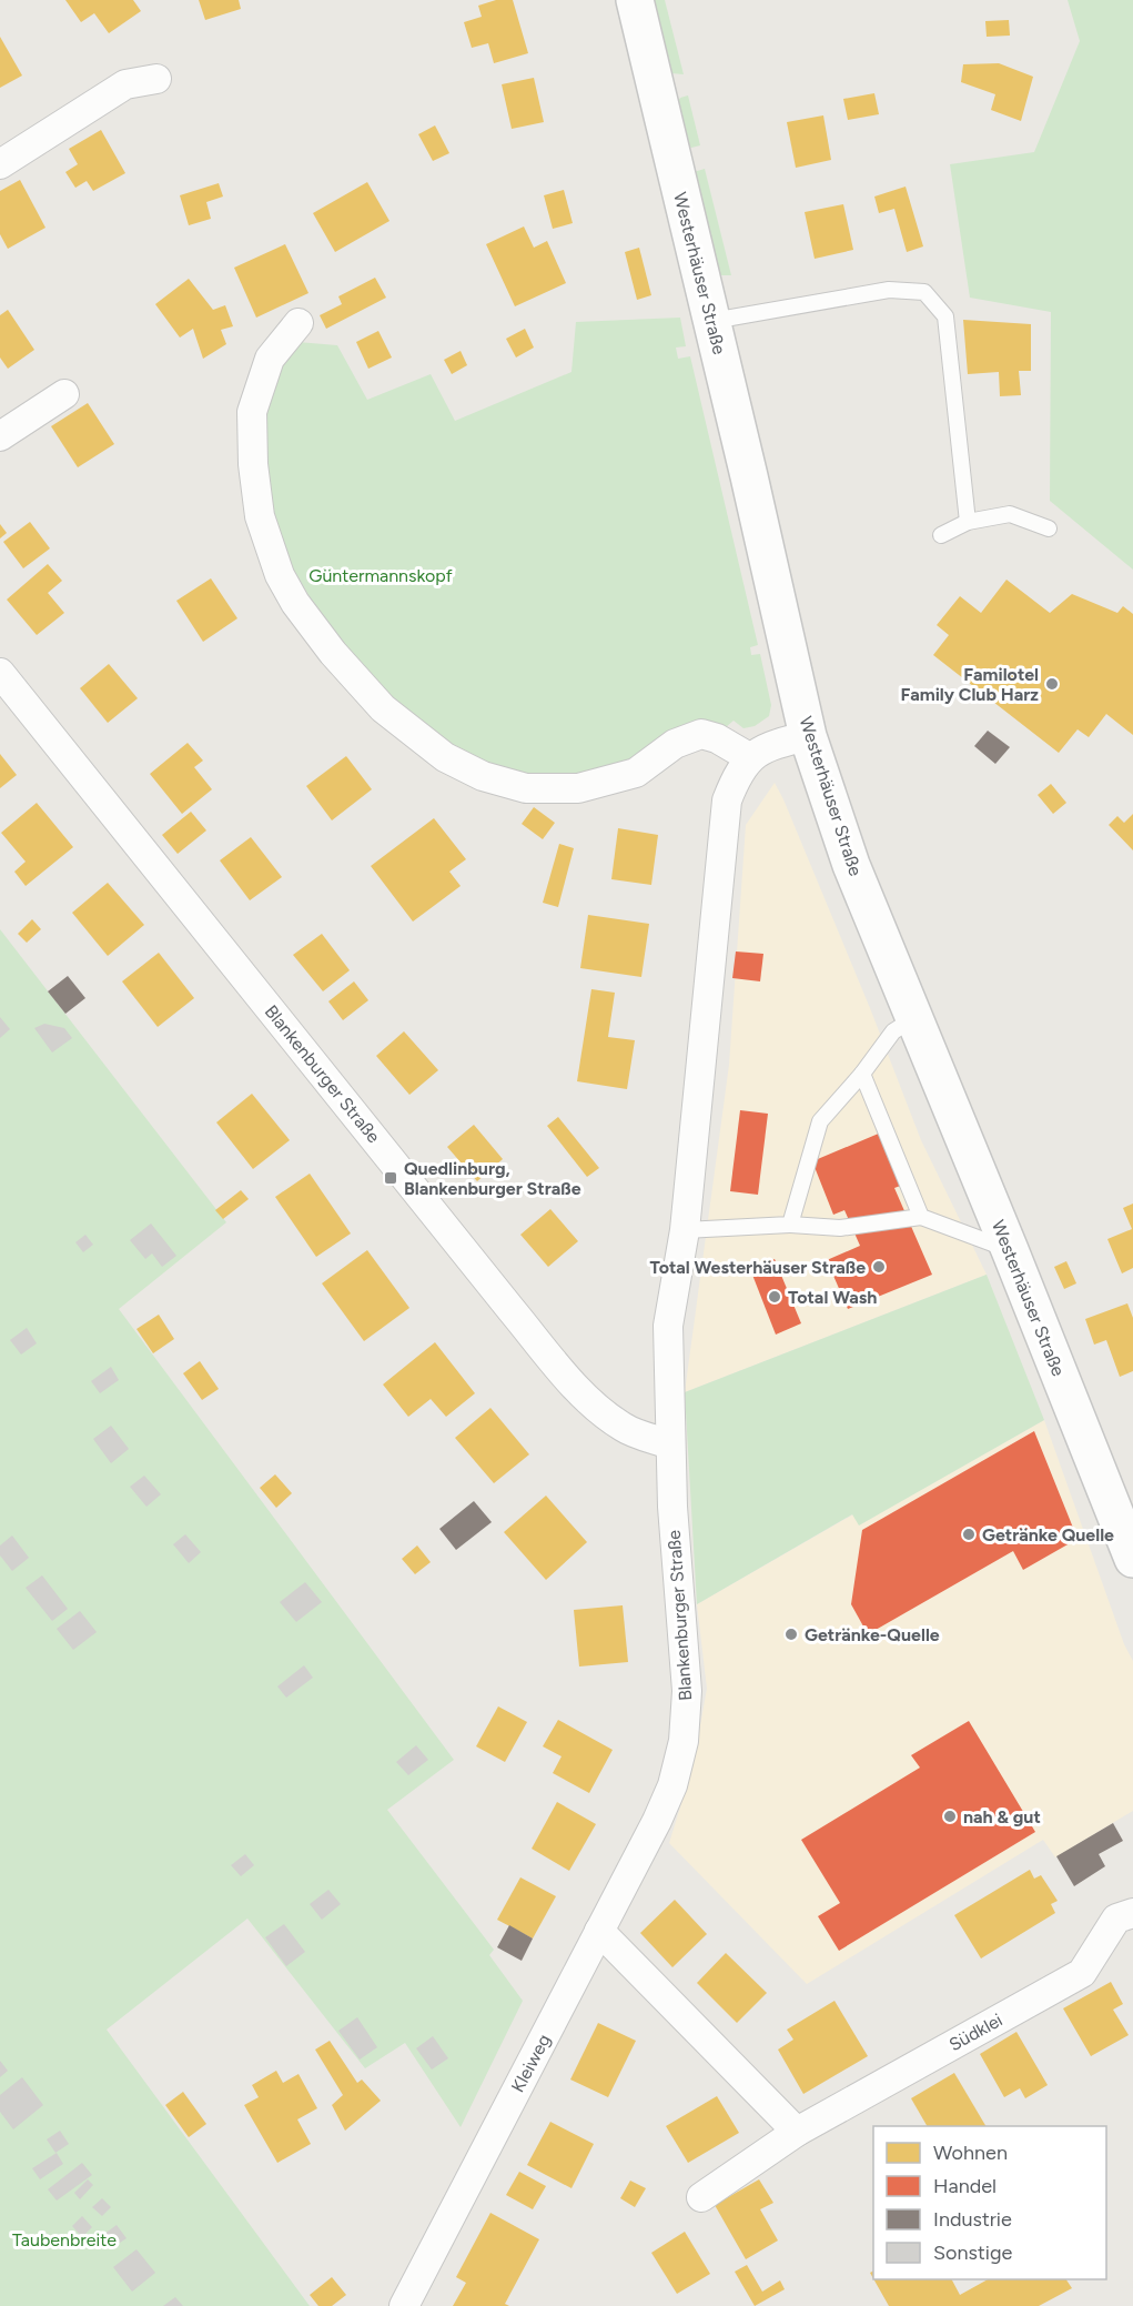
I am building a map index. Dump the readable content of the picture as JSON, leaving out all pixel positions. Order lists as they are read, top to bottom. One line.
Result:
{"streets":{"main road":["Westerhäuser Straße"],"street":["Blankenburger Straße","Südklei","Kleiweg"]},"crossings":[["Blankenburger Straße","Kleiweg"]],"parks":["Güntermannskopf","Taubenbreite"],"places":{"other":["Familotel Family Club Harz","Total Westerhäuser Straße","Total Wash","Getränke Quelle","Getränke-Quelle","nah & gut"],"transit":["Quedlinburg, Blankenburger Straße"]},"legend":["Wohnen","Handel","Industrie","Sonstige"]}
